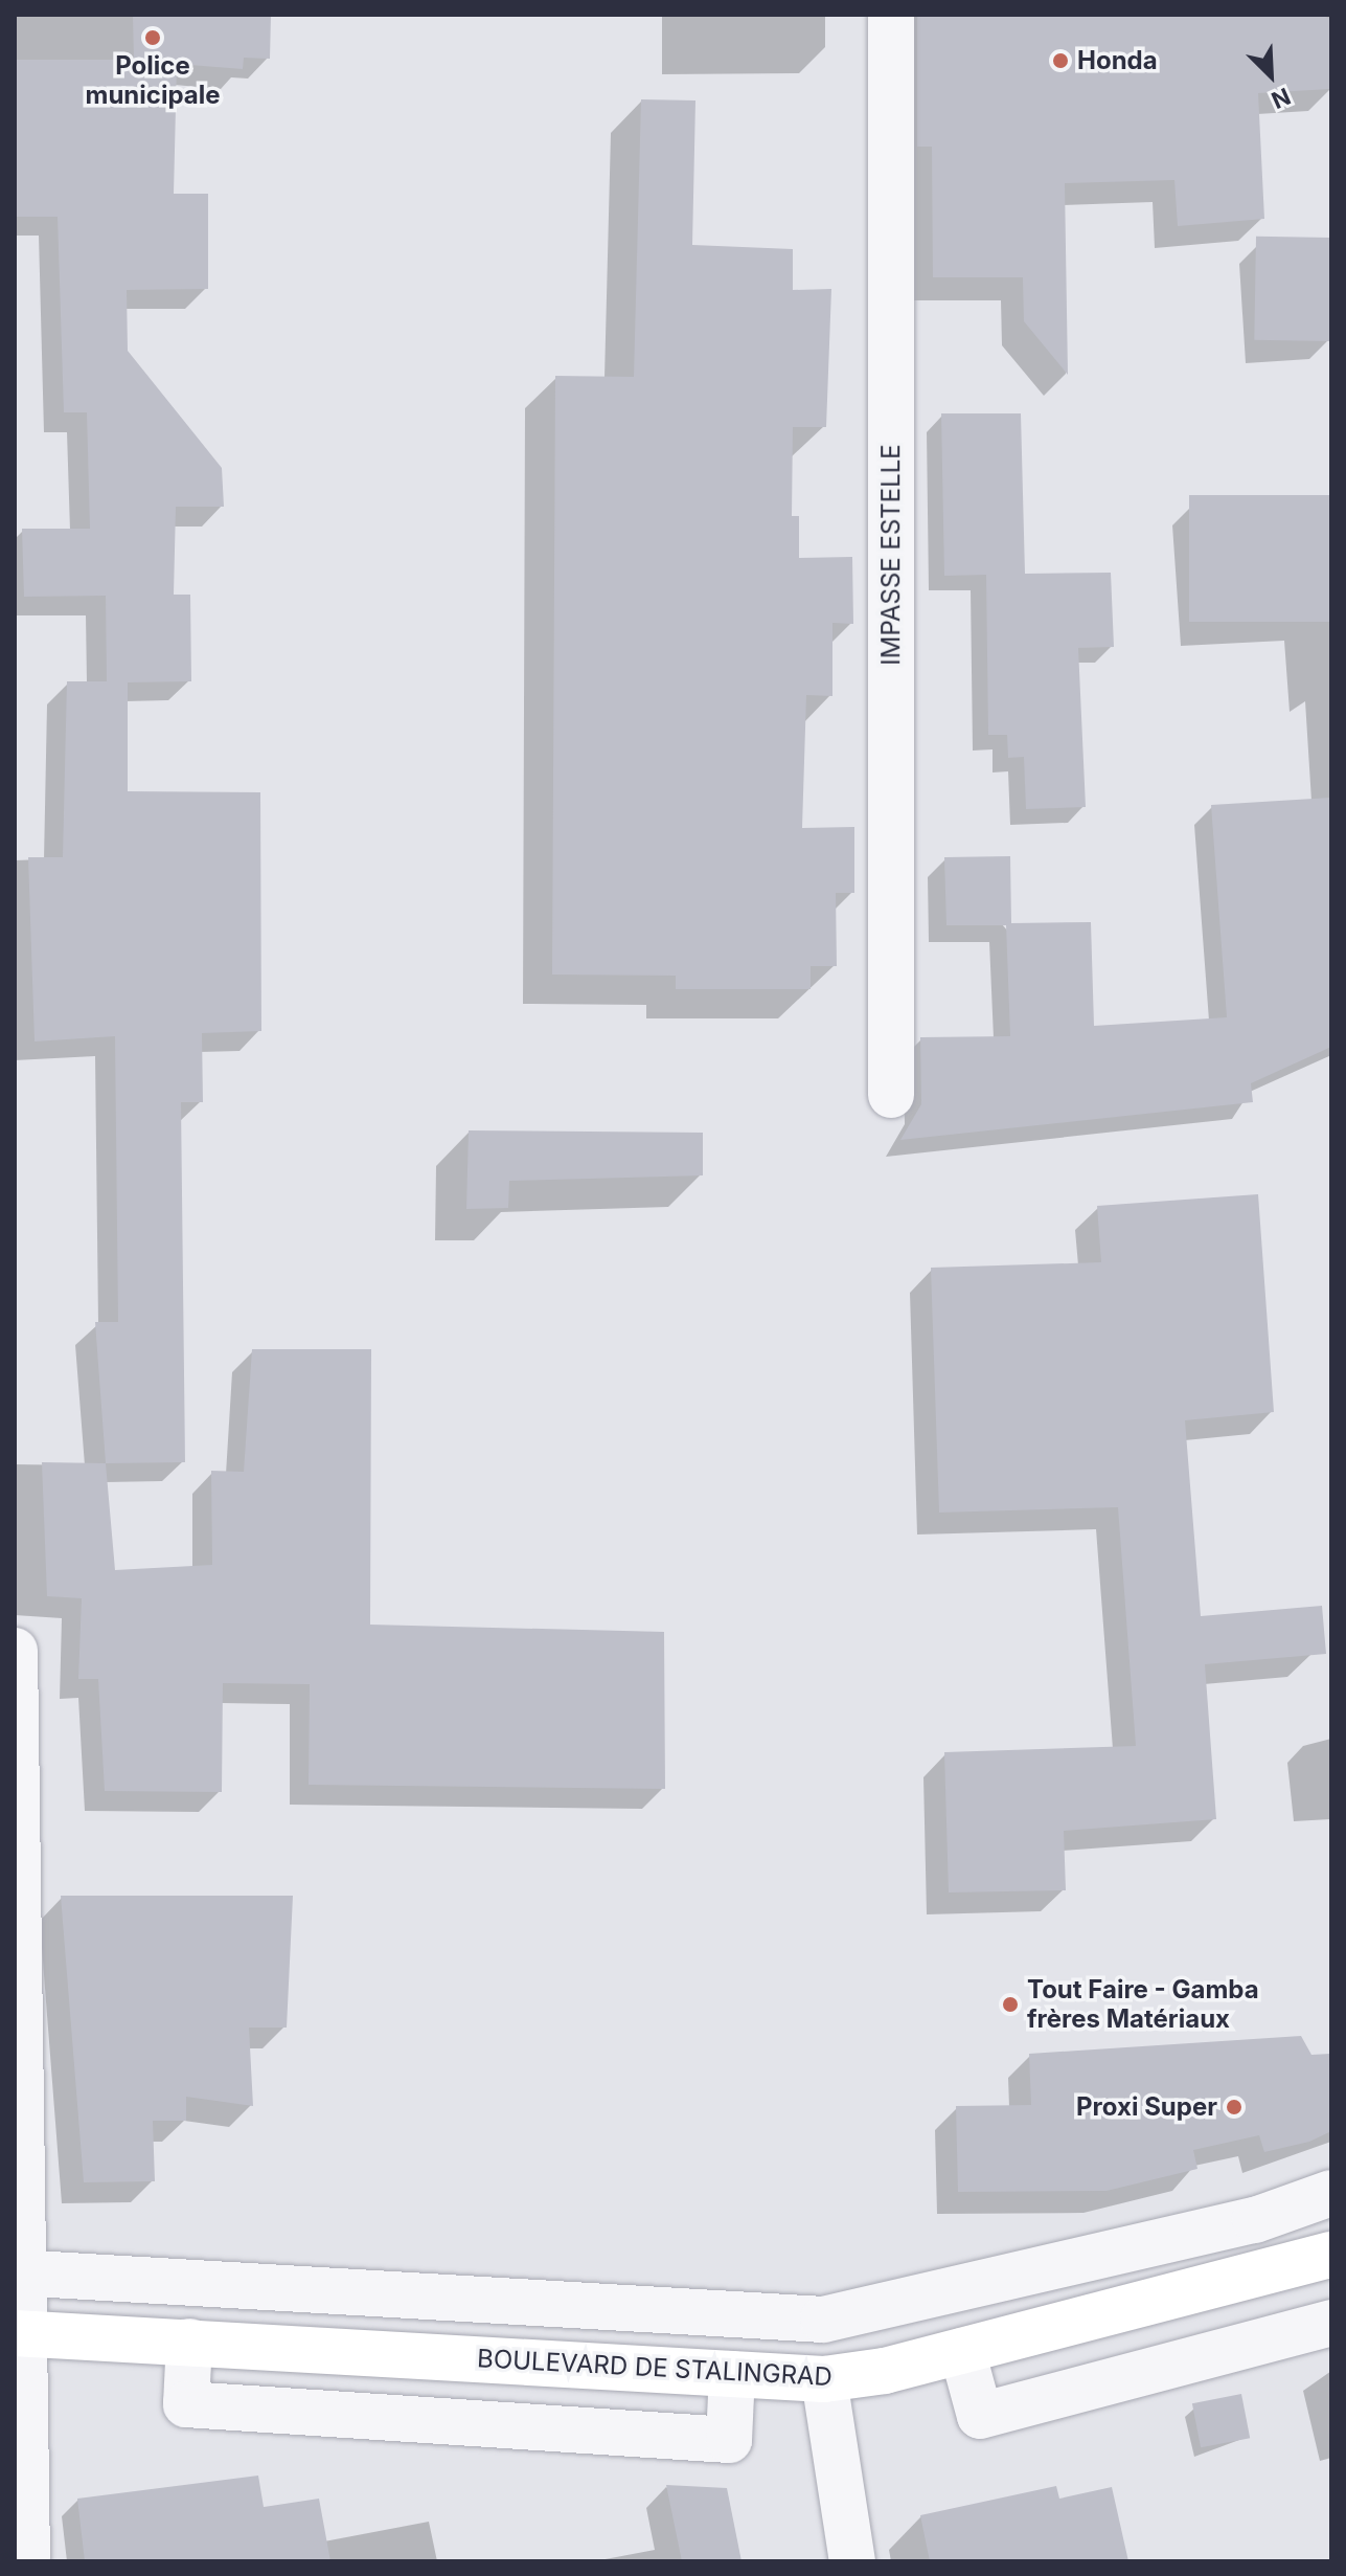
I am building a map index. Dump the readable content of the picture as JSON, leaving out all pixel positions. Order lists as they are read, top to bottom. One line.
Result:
{"streets":{"main road":["BOULEVARD DE STALINGRAD"],"street":["IMPASSE ESTELLE"]},"places":["Police municipale","Honda","Tout Faire - Gamba frères Matériaux","Proxi Super"],"north":"bottom right"}
